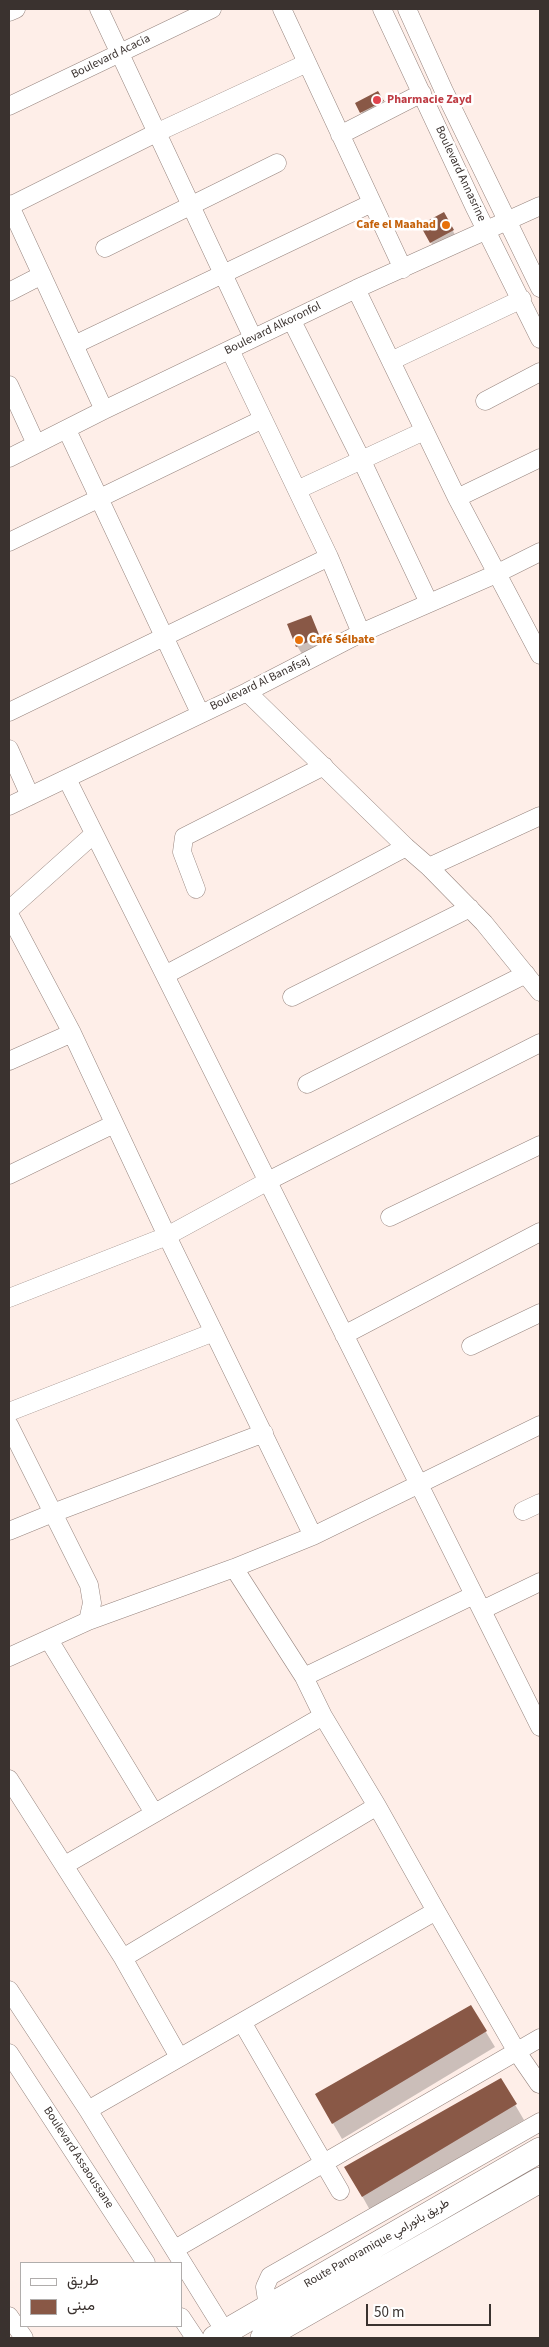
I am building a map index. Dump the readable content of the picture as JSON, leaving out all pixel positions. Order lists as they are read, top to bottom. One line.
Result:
{"streets":{"street":["Boulevard Acacia","Boulevard Annasrine","Boulevard Alkoronfol","Boulevard Al Banafsaj","Boulevard Assaoussane","Route Panoramique طريق بانورامي"]},"crossings":[["Boulevard Annasrine","Boulevard Alkoronfol"]],"places":["Pharmacie Zayd","Cafe el Maahad","Café Sélbate"],"legend":["طريق","مبنى"],"scale_bar":"50 m"}
